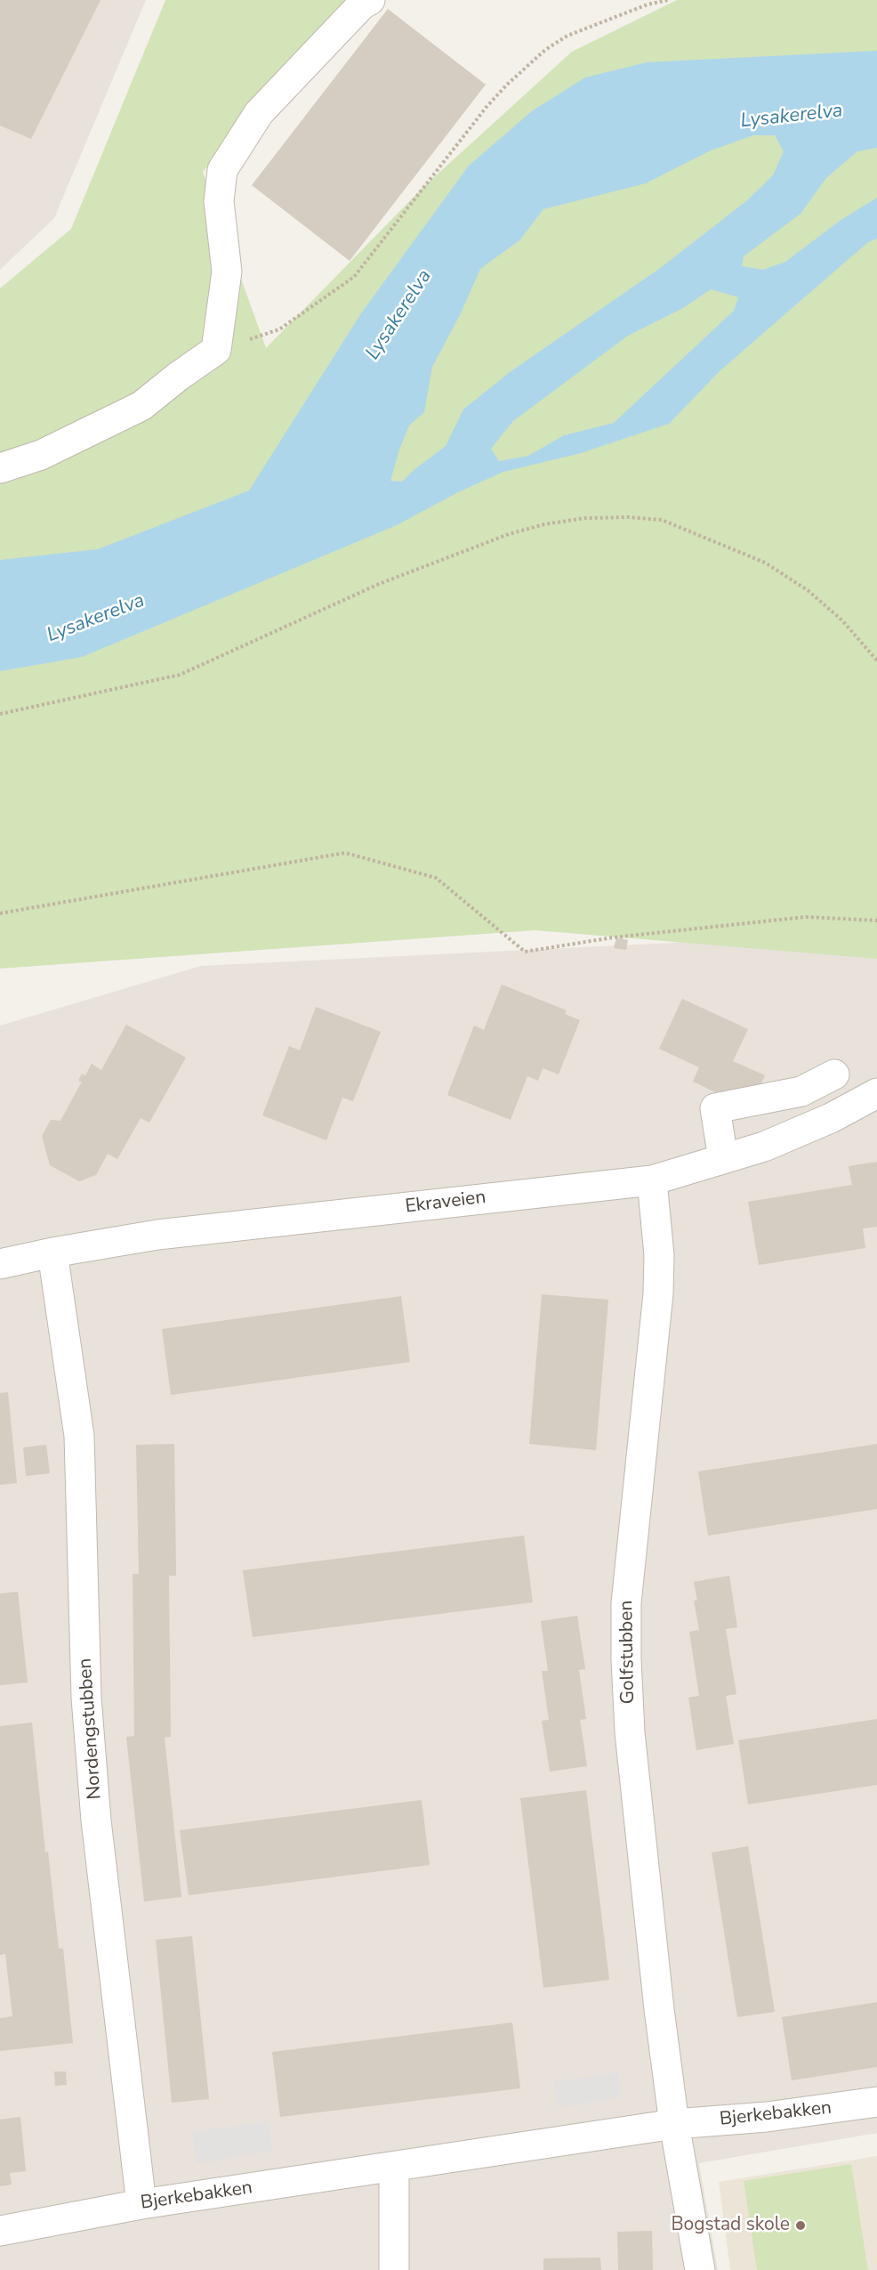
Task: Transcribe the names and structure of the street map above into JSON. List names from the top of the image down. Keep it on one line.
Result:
{"streets":{"street":["Ekraveien","Golfstubben","Nordengstubben","Bjerkebakken"]},"crossings":[["Ekraveien","Golfstubben"],["Ekraveien","Nordengstubben"],["Golfstubben","Bjerkebakken"],["Nordengstubben","Bjerkebakken"]],"water":["Lysakerelva"],"places":["Bogstad skole"]}
